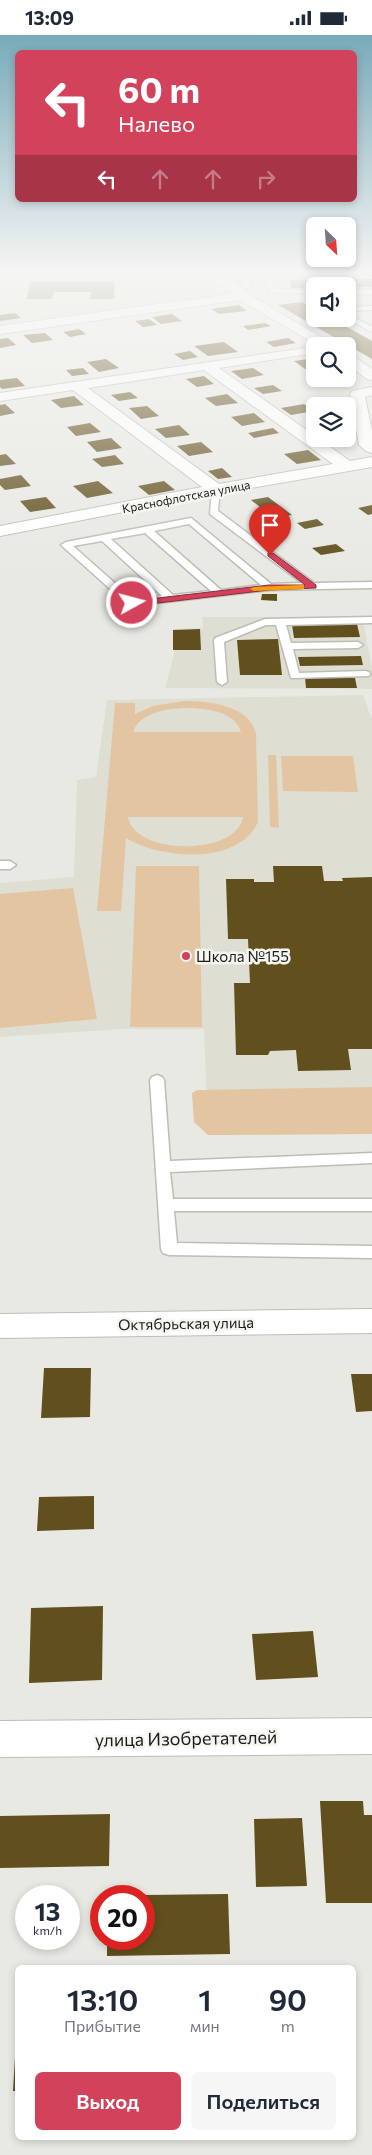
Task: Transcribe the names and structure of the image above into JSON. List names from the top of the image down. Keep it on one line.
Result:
{"streets":{"street":["Краснофлотская улица","Октябрьская улица","улица Изобретателей"]},"places":["Школа №155"],"north":"bottom right","page":{"status":"13:09","turn":["60 m","Налево"],"speed":"13 km/h","limit":"20","eta":["13:10","Прибытие","1","мин","90","m"],"buttons":["Выход","Поделиться"]}}
